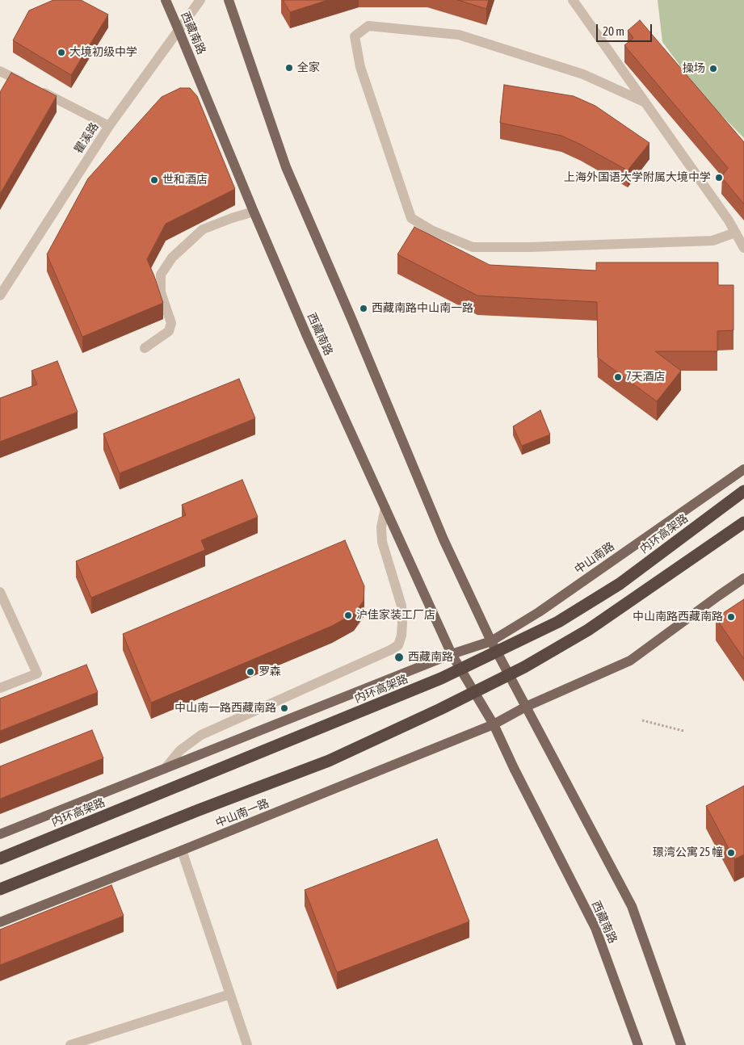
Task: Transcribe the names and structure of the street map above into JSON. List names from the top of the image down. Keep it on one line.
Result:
{"streets":{"highway":["内环高架路"],"main road":["西藏南路","中山南路","中山南一路"],"street":["瞿溪路"]},"crossings":[["西藏南路","瞿溪路"],["西藏南路","中山南路"],["西藏南路","中山南一路"]],"places":["大境初级中学","全家","操场","上海外国语大学附属大境中学","世和酒店","西藏南路中山南一路","7天酒店","沪佳家装工厂店","中山南路西藏南路","西藏南路","罗森","中山南一路西藏南路","璟湾公寓 25 幢"],"scale_bar":"20 m"}
